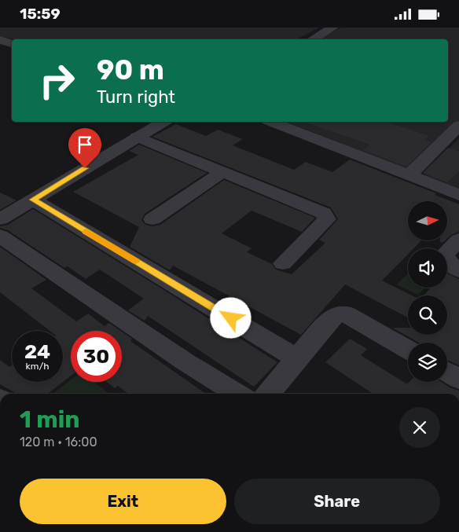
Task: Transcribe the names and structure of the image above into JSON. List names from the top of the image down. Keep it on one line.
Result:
{"north":"right","page":{"status":"15:59","turn":["90 m","Turn right"],"speed":"24 km/h","limit":"30","heading":["1 min","120 m · 16:00"],"buttons":["Exit","Share"]}}
